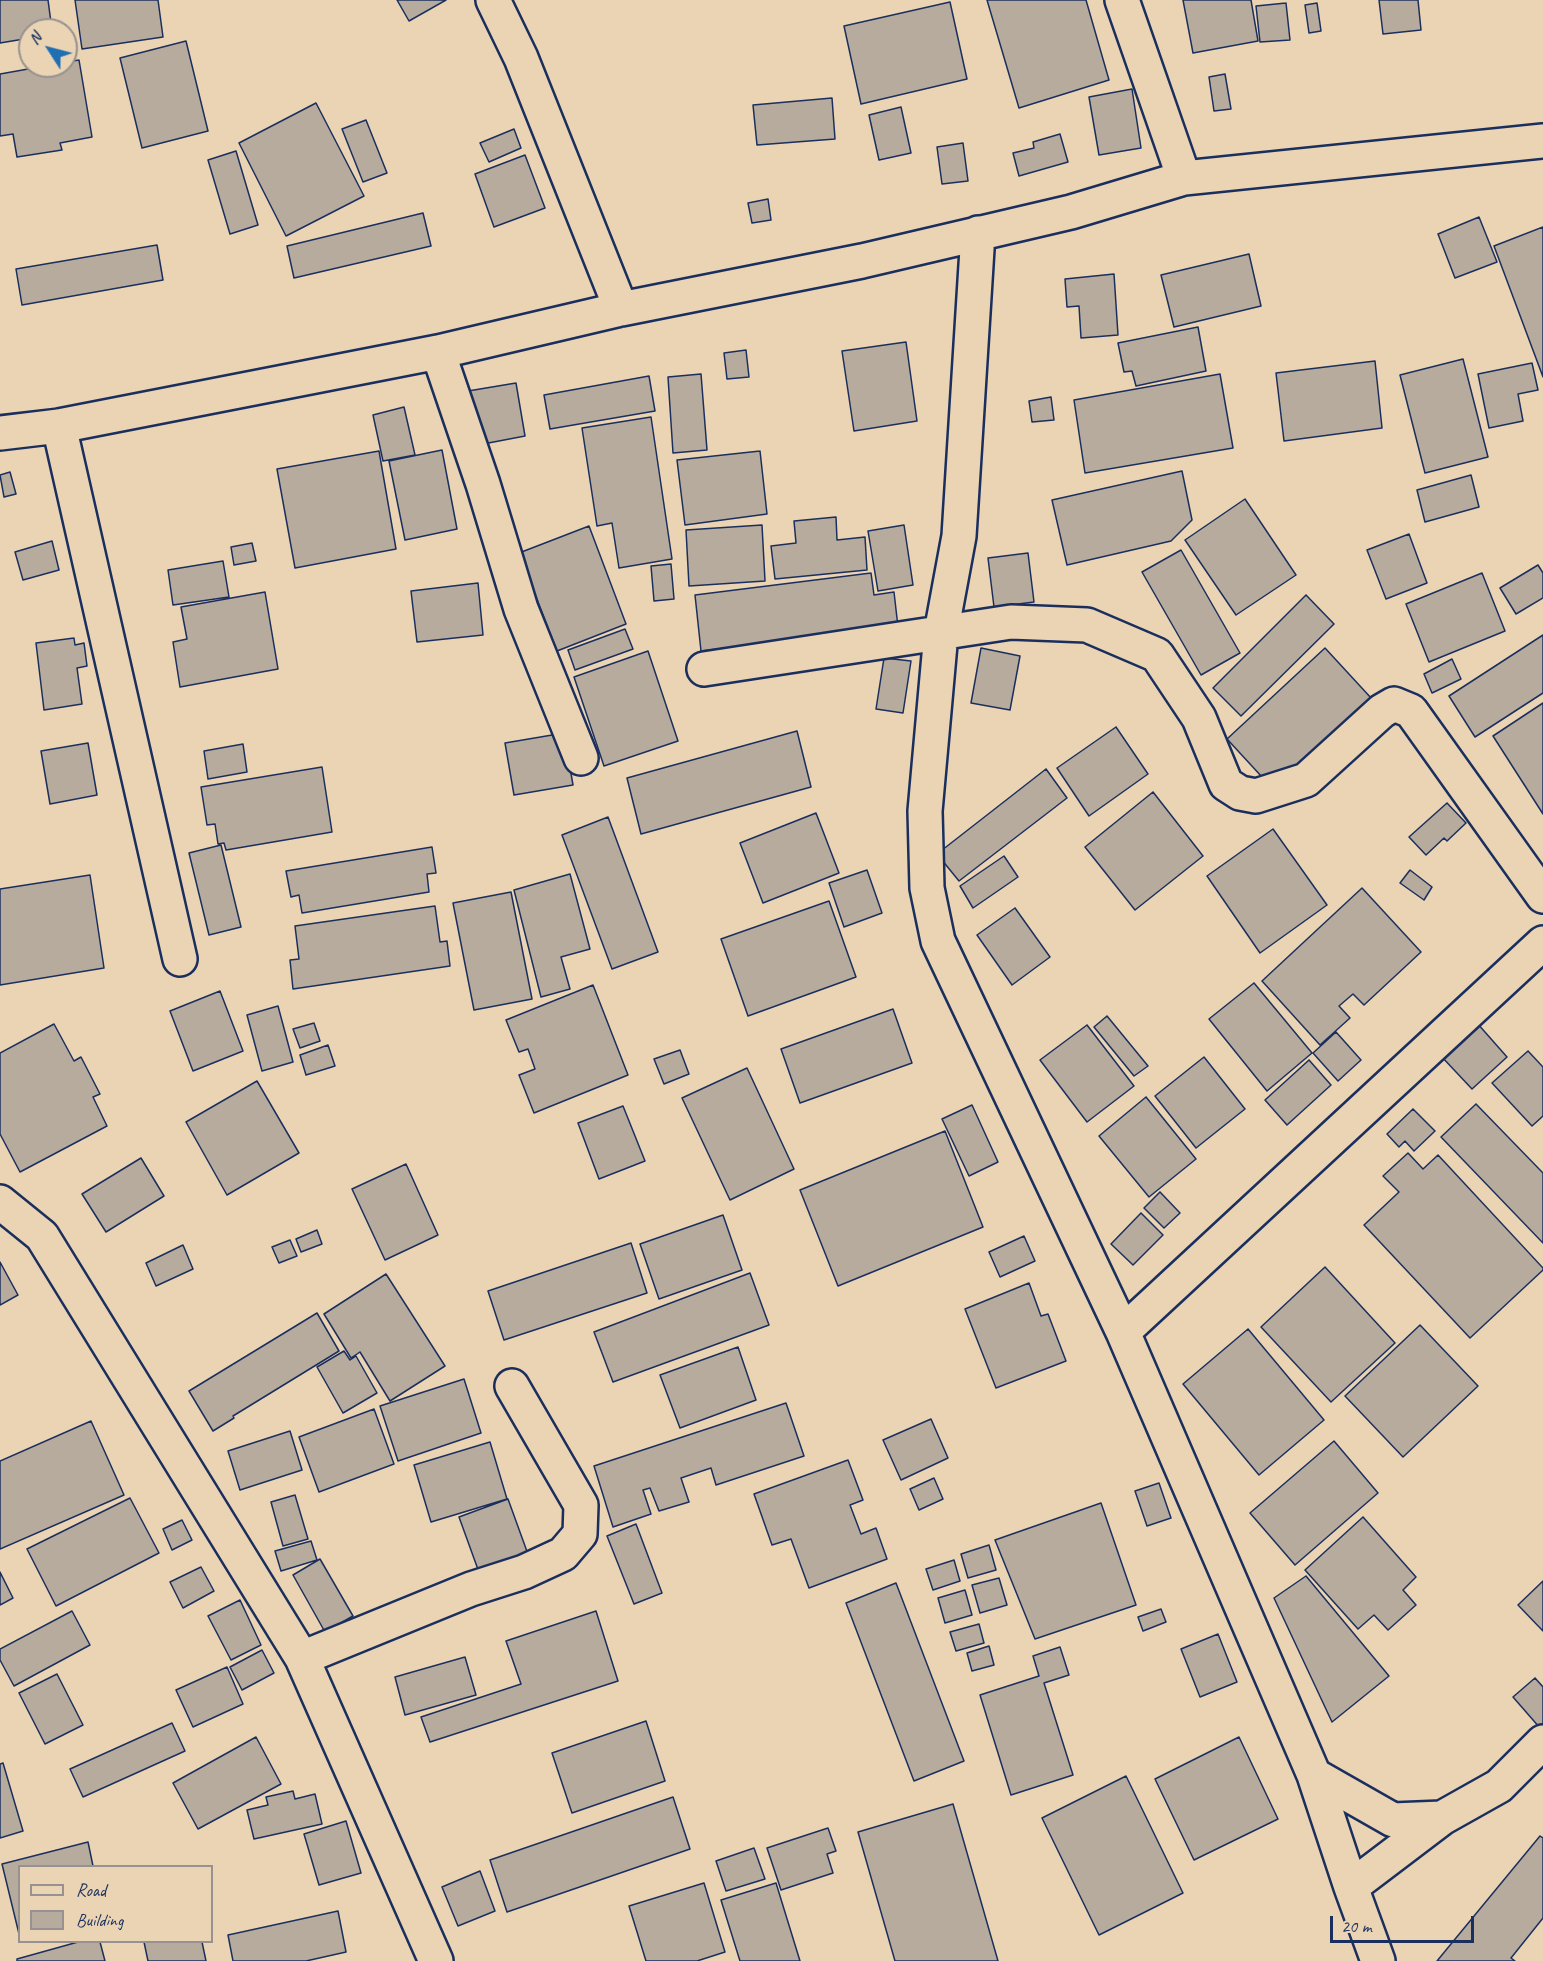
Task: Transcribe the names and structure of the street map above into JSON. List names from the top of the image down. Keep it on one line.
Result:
{"legend":["Road","Building"],"scale_bar":"20 m","north":"top left"}
